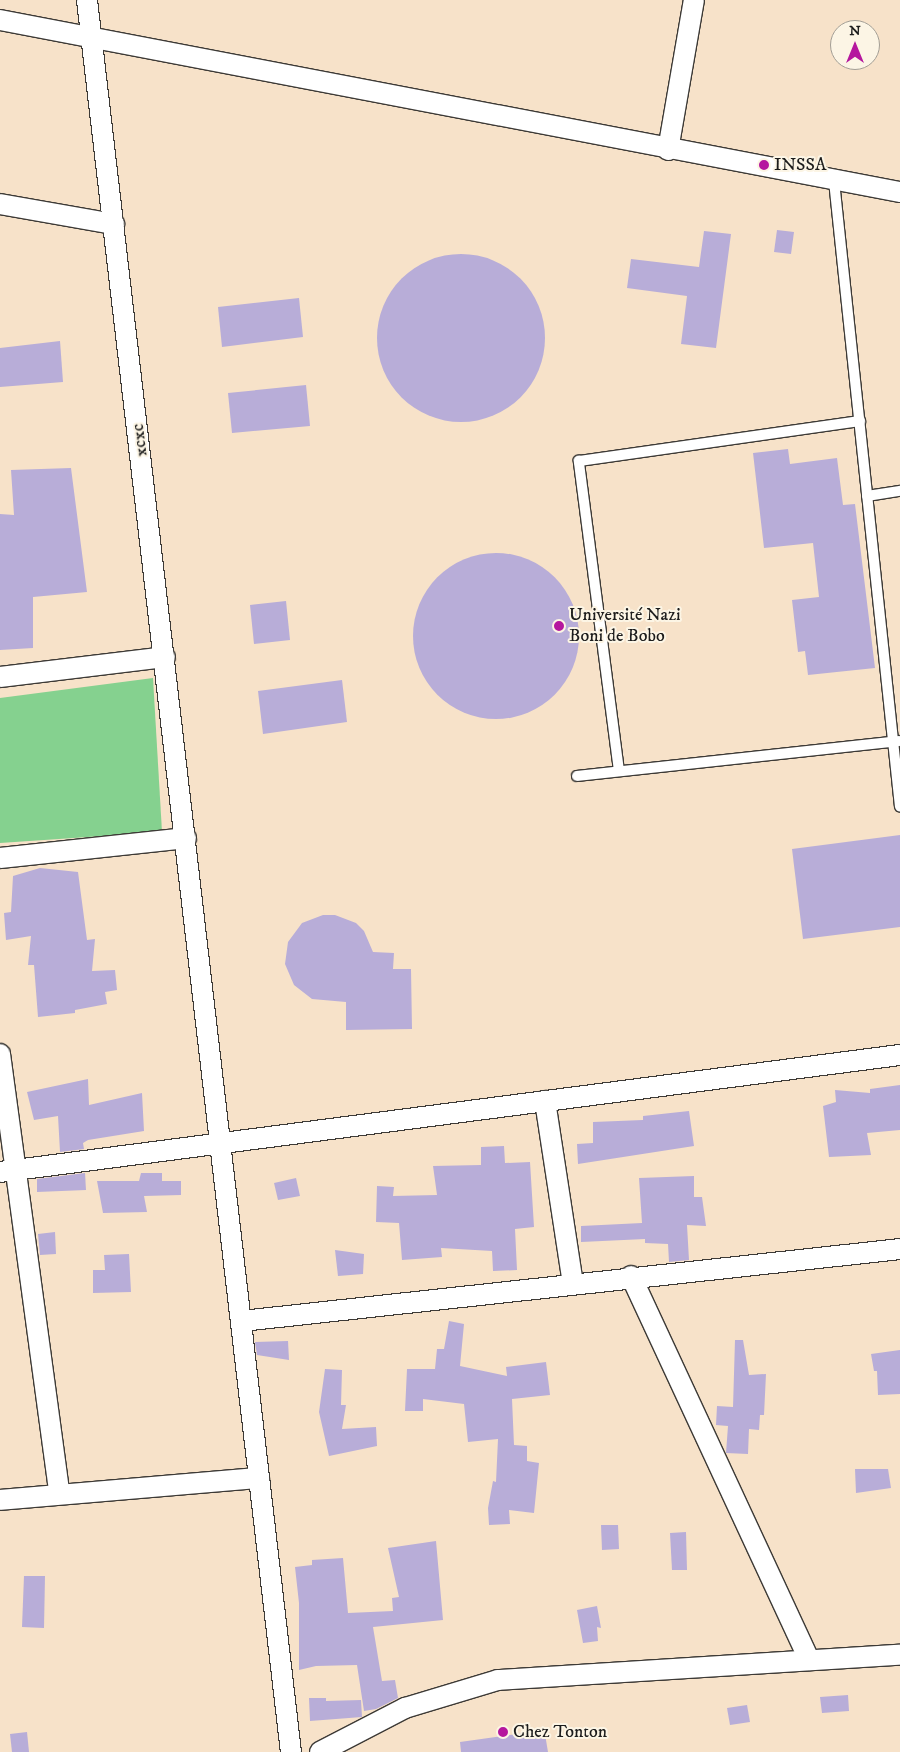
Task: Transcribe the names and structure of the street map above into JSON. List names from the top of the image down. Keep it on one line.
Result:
{"streets":{"street":["xcxc"]},"places":["INSSA","Université Nazi Boni de Bobo","Chez Tonton"],"north":"top"}
